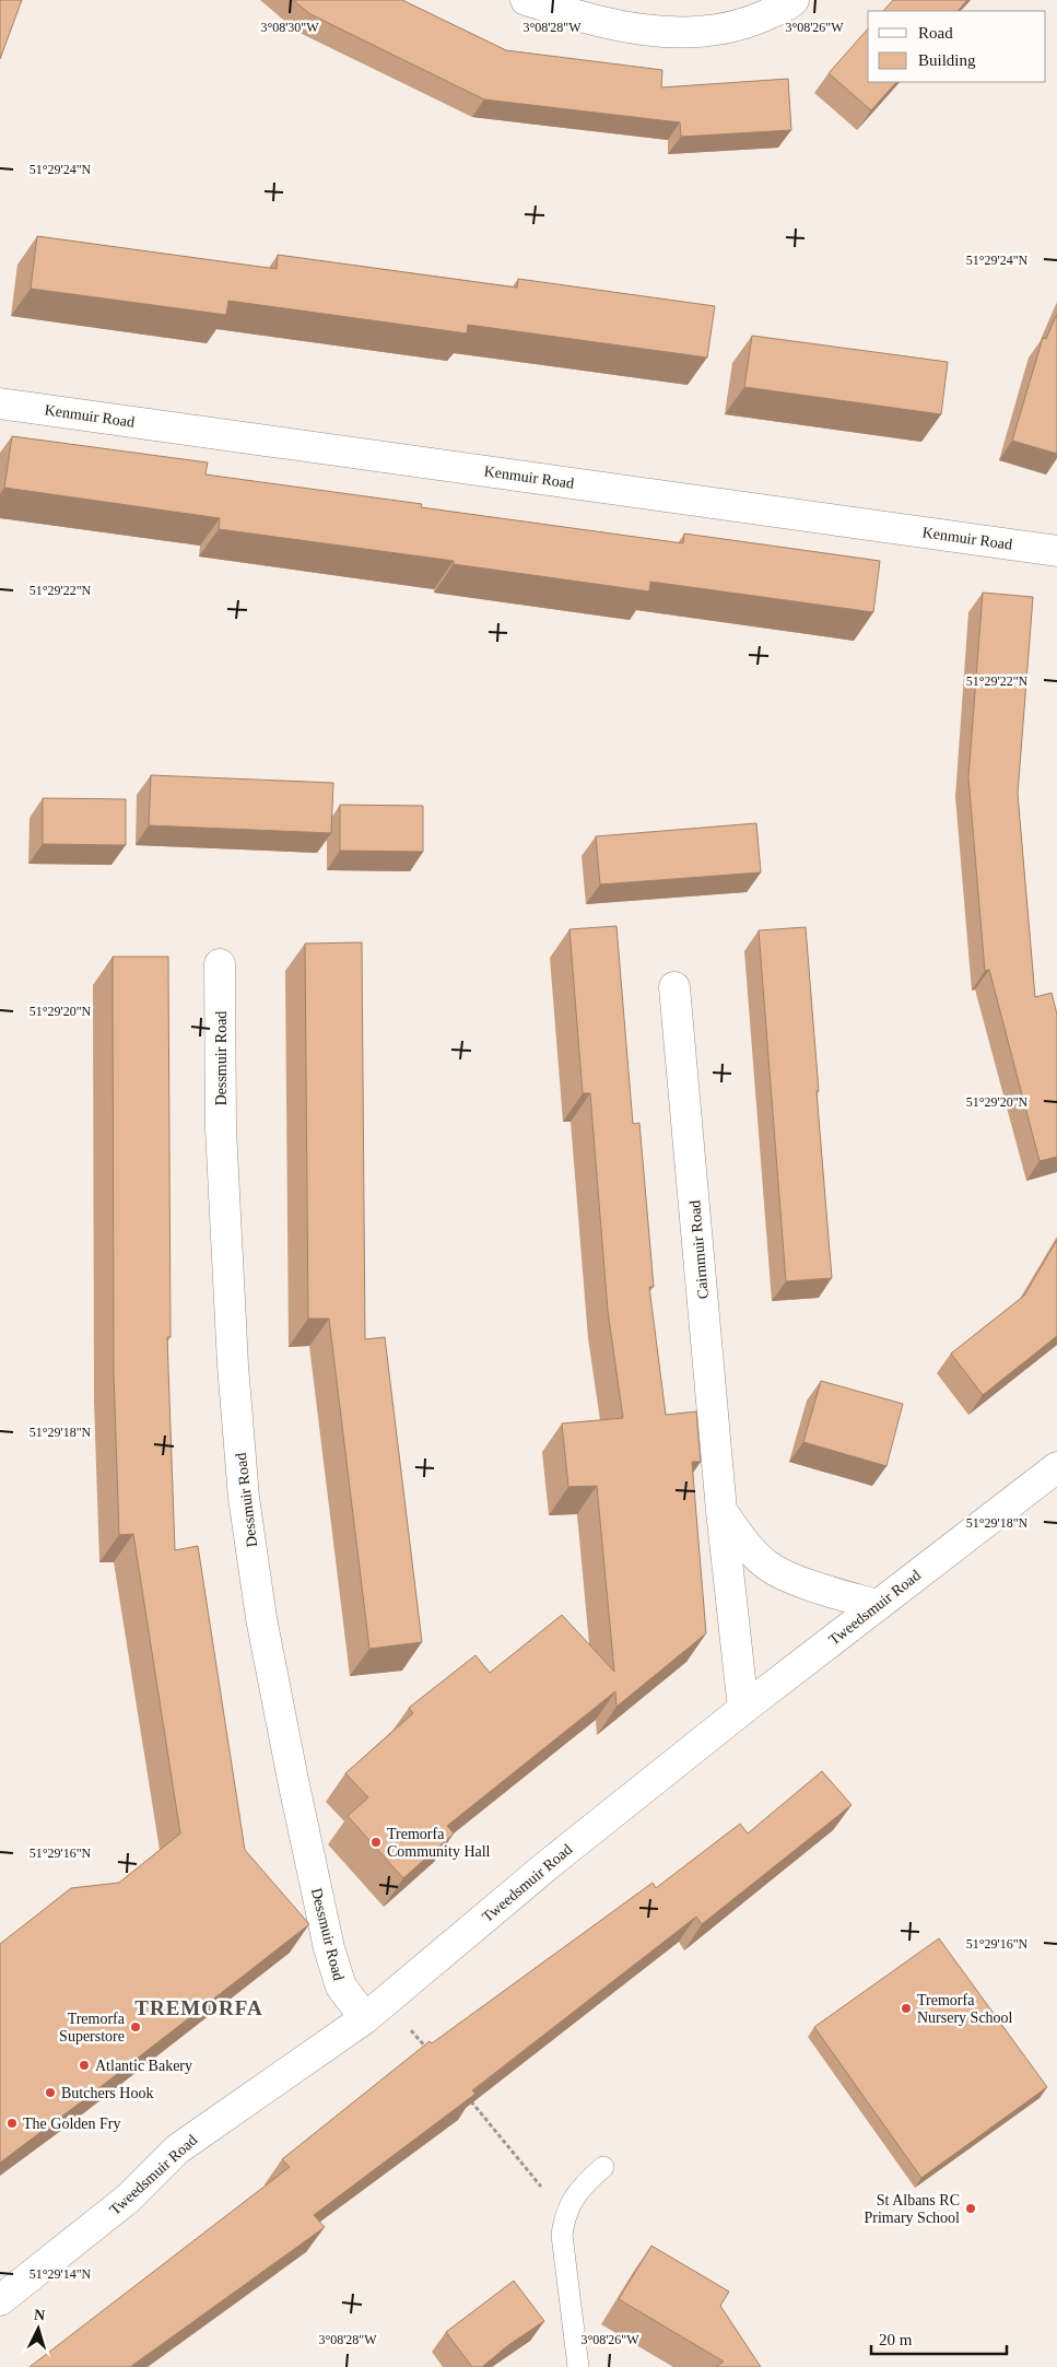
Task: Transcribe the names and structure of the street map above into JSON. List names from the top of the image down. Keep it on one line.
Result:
{"streets":{"street":["Kenmuir Road","Dessmuir Road","Cairnmuir Road","Tweedsmuir Road"]},"crossings":[["Dessmuir Road","Tweedsmuir Road"],["Cairnmuir Road","Tweedsmuir Road"]],"districts":["TREMORFA"],"places":["Tremorfa Community Hall","Tremorfa Nursery School","Tremorfa Superstore","Atlantic Bakery","Butchers Hook","The Golden Fry","St Albans RC Primary School"],"legend":["Road","Building"],"scale_bar":"20 m","north":"top","coordinates":["3°08'30\"W","3°08'28\"W","3°08'26\"W","51°29'24\"N","51°29'22\"N","51°29'20\"N","51°29'18\"N","51°29'16\"N","51°29'14\"N"]}
